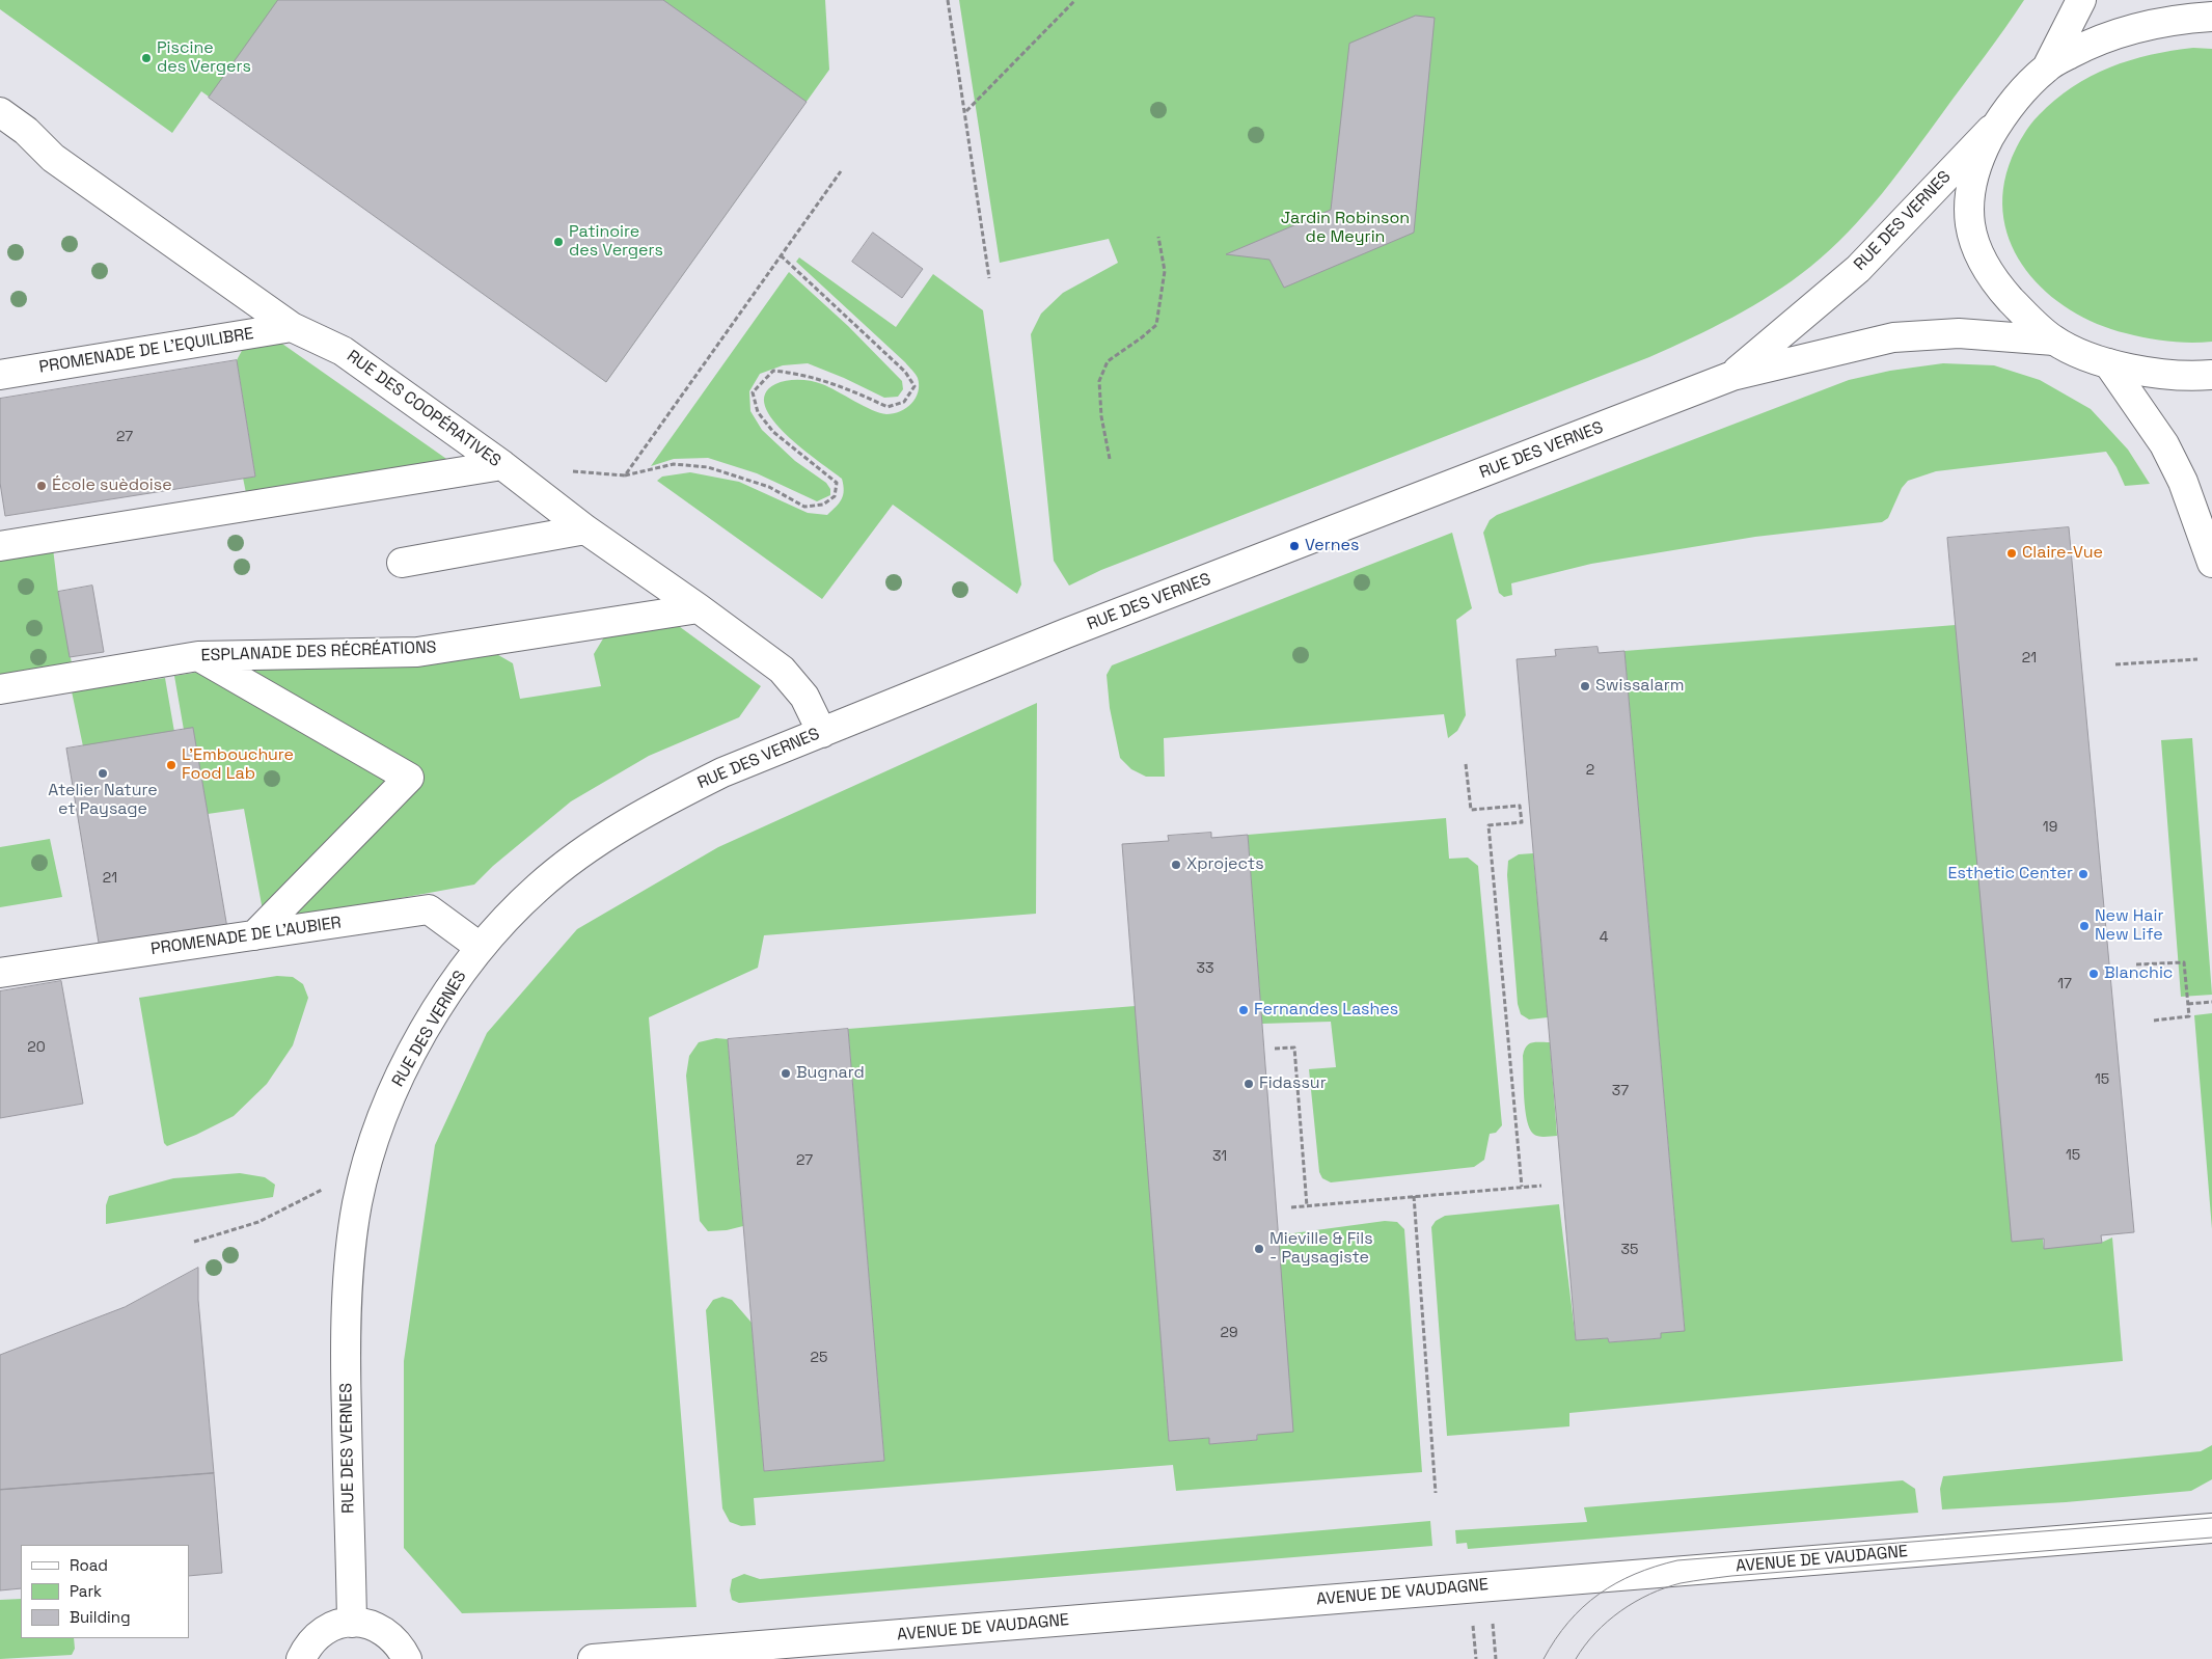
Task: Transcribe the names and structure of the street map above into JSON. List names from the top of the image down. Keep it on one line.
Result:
{"streets":{"street":["RUE DES VERNES","PROMENADE DE L'EQUILIBRE","RUE DES COOPÉRATIVES","ESPLANADE DES RÉCRÉATIONS","PROMENADE DE L'AUBIER","AVENUE DE VAUDAGNE"]},"crossings":[["RUE DES VERNES","RUE DES COOPÉRATIVES"],["RUE DES VERNES","PROMENADE DE L'AUBIER"],["PROMENADE DE L'EQUILIBRE","RUE DES COOPÉRATIVES"],["RUE DES COOPÉRATIVES","ESPLANADE DES RÉCRÉATIONS"]],"parks":["Jardin Robinson de Meyrin"],"places":["Piscine des Vergers","Patinoire des Vergers","École suèdoise","Vernes","Claire-Vue","Swissalarm","L'Embouchure Food Lab","Atelier Nature et Paysage","Xprojects","Esthetic Center","New Hair New Life","Blanchic","Fernandes Lashes","Bugnard","Fidassur","Mieville & Fils - Paysagiste"],"house_numbers":["27","21","2","19","21","4","33","17","20","15","37","15","31","27","35","29","25"],"legend":["Road","Park","Building"]}
